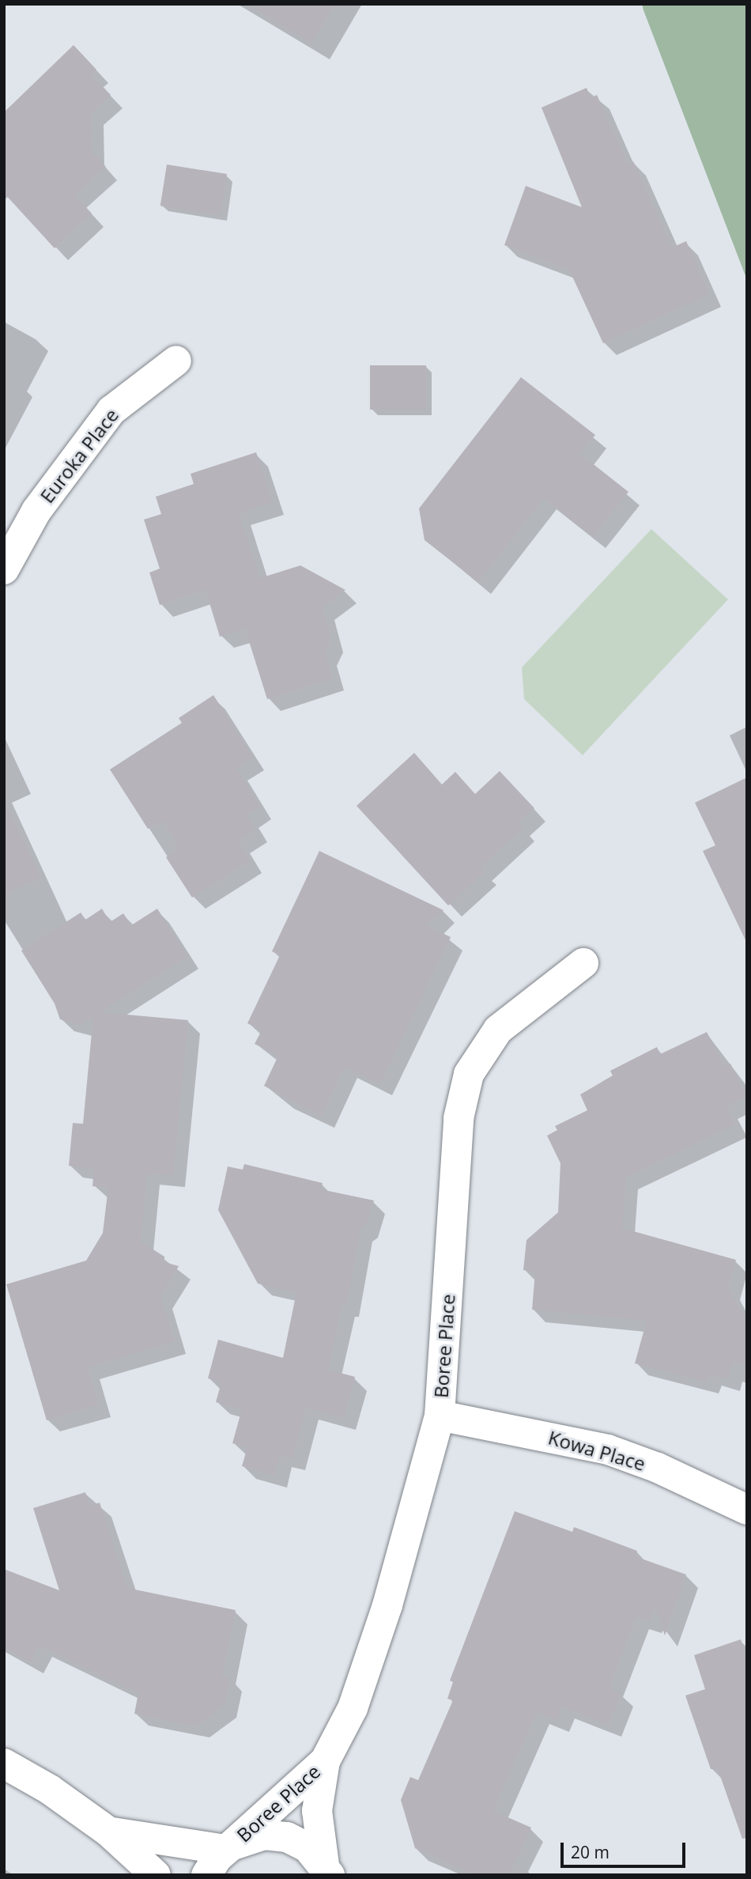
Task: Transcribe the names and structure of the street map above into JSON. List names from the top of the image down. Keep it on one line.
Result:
{"streets":{"street":["Euroka Place","Boree Place","Kowa Place"]},"crossings":[["Boree Place","Kowa Place"]],"scale_bar":"20 m"}
